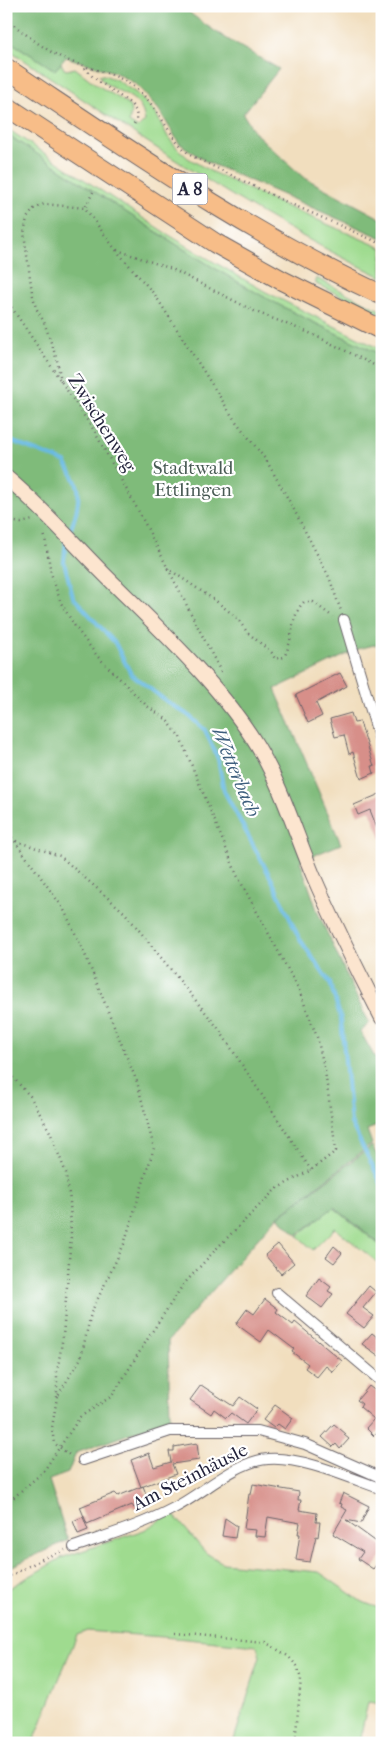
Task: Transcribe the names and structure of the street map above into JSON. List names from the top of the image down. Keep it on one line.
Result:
{"streets":{"highway":["A 8"],"street":["Am Steinhäusle"],"path":["Zwischenweg"]},"water":["Wetterbach"],"parks":["Stadtwald Ettlingen"]}
